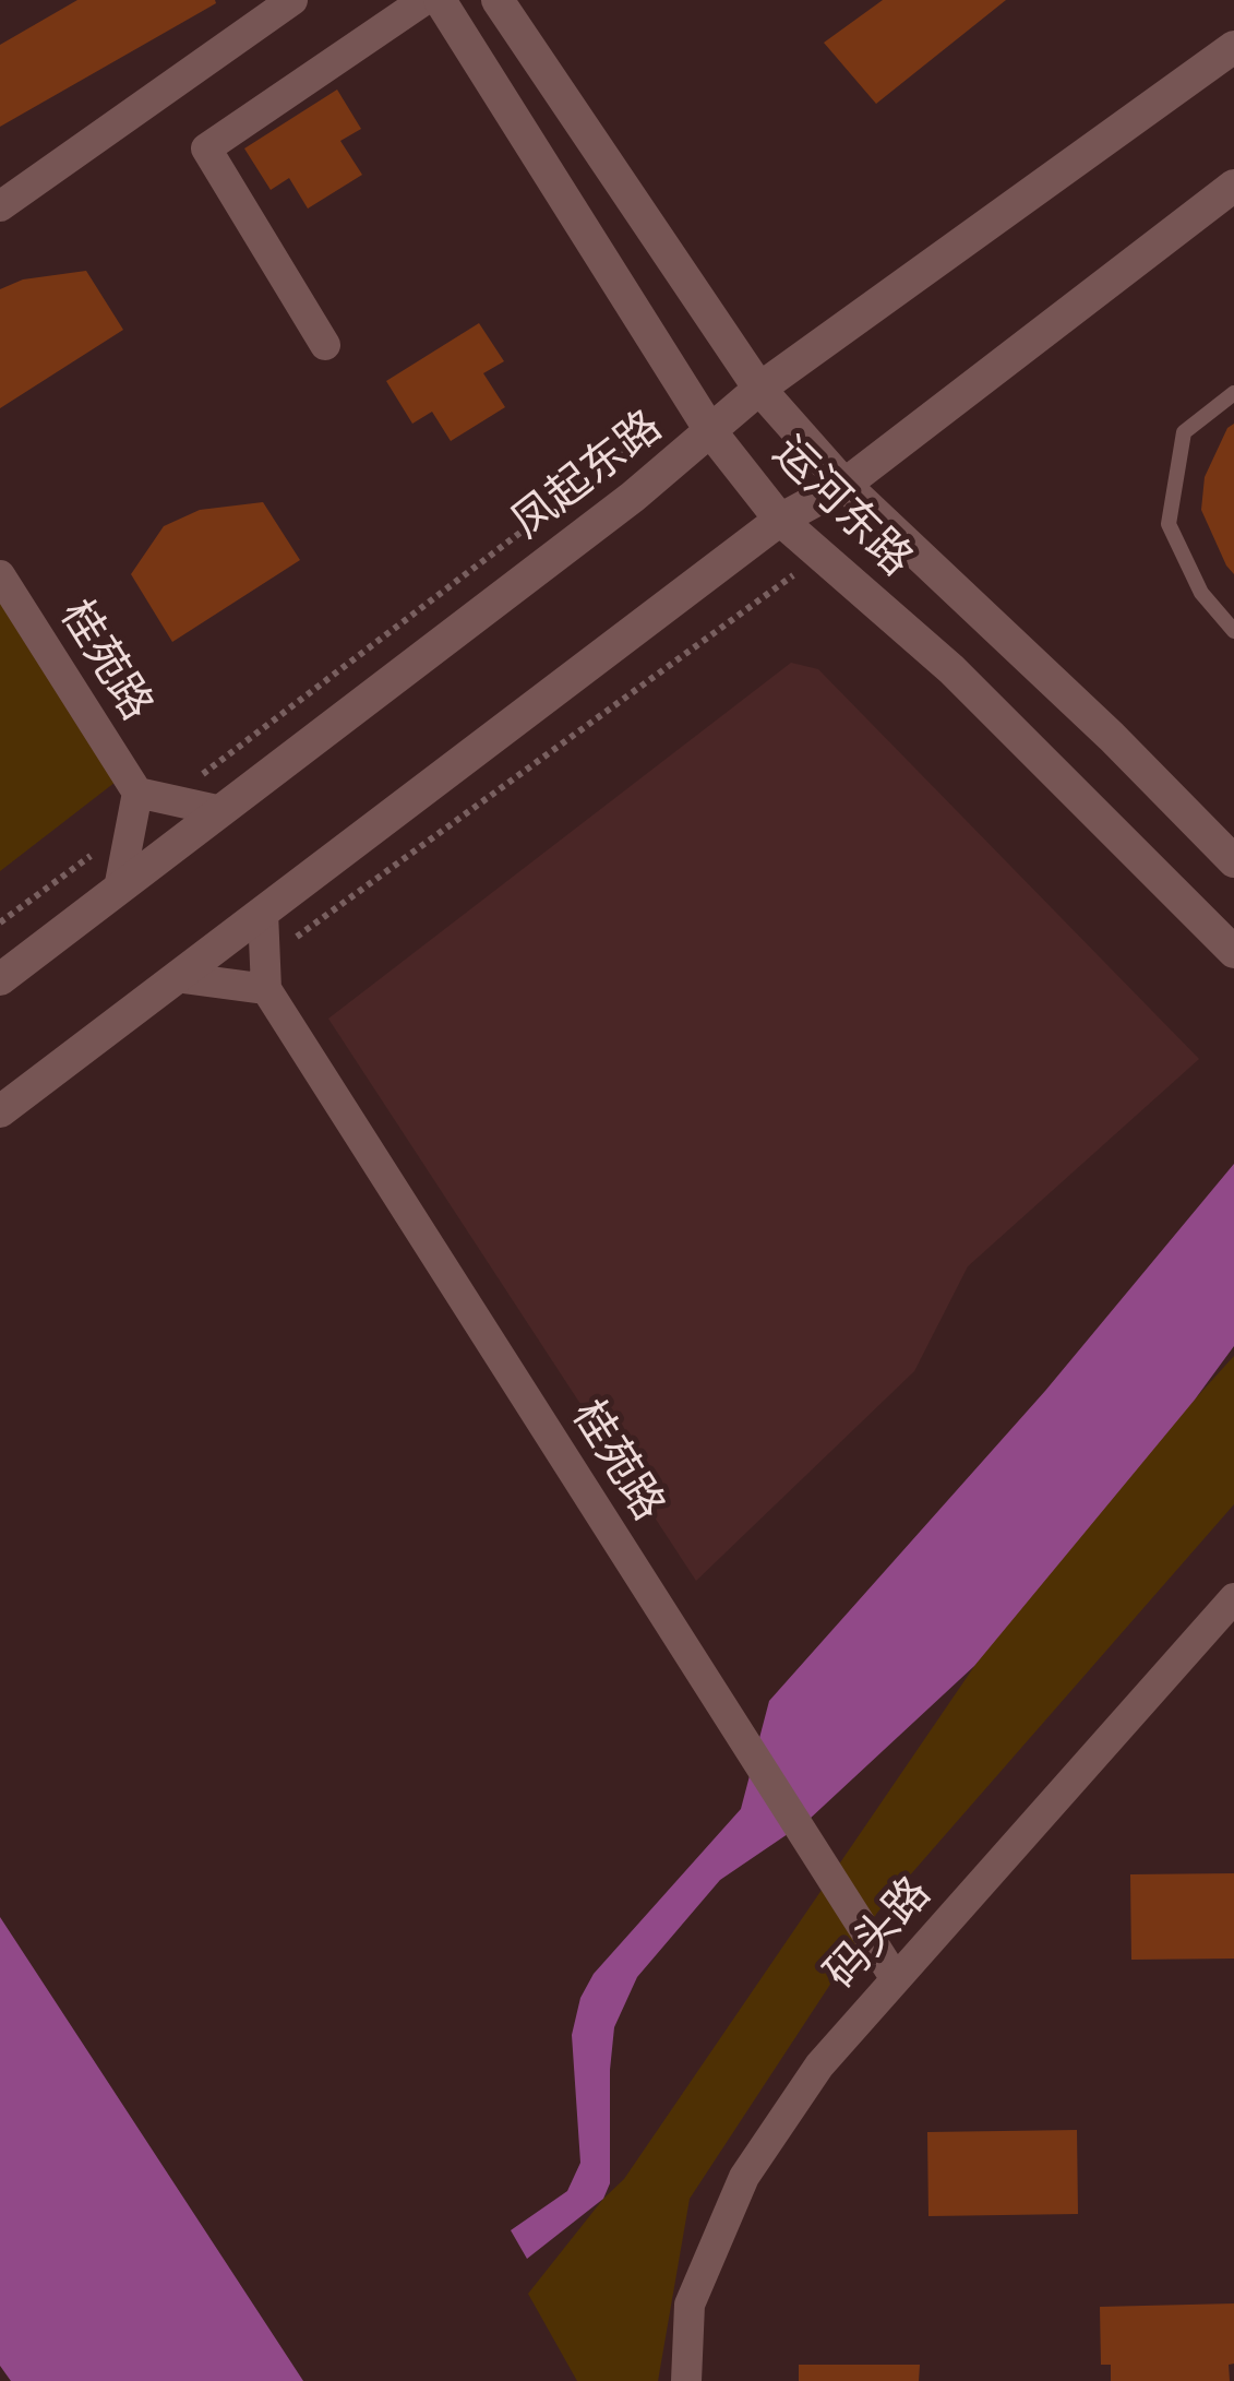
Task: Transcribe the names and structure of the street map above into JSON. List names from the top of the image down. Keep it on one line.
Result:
{"streets":{"main road":["凤起东路","运河东路"],"street":["桂苑路","码头路"]},"crossings":[["凤起东路","运河东路"],["桂苑路","码头路"]]}
